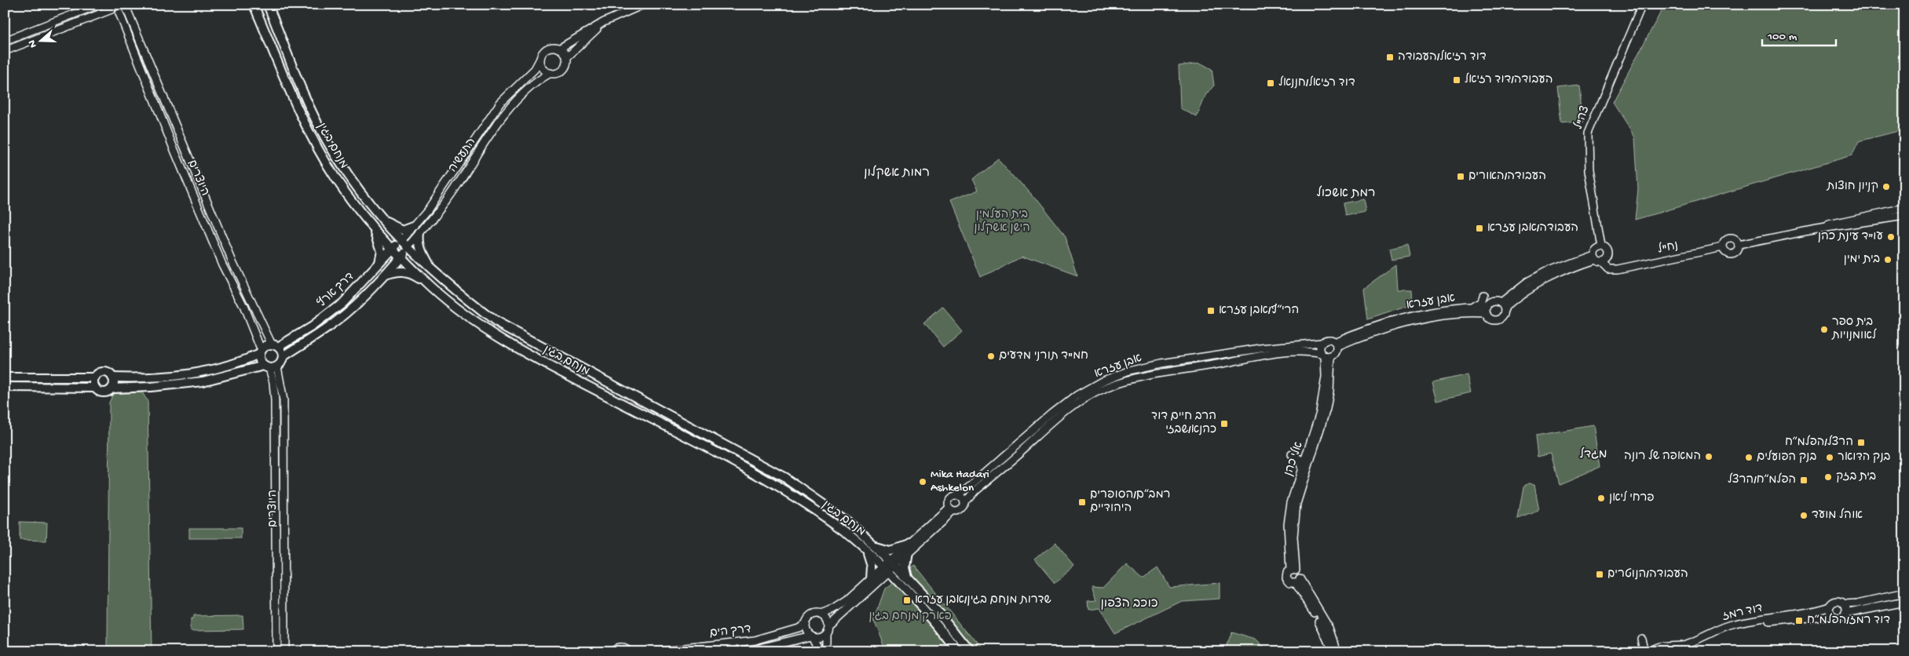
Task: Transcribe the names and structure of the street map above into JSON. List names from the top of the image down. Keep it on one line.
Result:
{"streets":{"main road":["מנחם בגין","התעשיה","דרך ארץ"],"street":["צה\"ל","היוצרים","נח\"ל","אבן עזרא","אלי כהן","דוד רמז","דרך הים"]},"crossings":[["צה\"ל","נח\"ל"],["מנחם בגין","התעשיה"],["מנחם בגין","דרך ארץ"],["התעשיה","דרך ארץ"],["היוצרים","דרך ארץ"],["אבן עזרא","אלי כהן"]],"districts":["רמות אשקלון","רמת אשכול","מגדל","כוכב הצפון"],"parks":["בית העלמין הישן אשקלון","פארק מנחם בגין"],"places":{"transit":["דוד רזיאל/העבודה","העבודה/דוד רזיאל","דוד רזיאל/חננאל","העבודה/האורים","העבודה/אבן עזרא","הרי״ף/אבן עזרא","הרב חיים דוד כהנא/שבזי","הרצל/הפלמ״ח","הפלמ״ח/הרצל","רמב״ם/הסופרים היהודיים","העבודה/הנוטרים","שדרות מנחם בגין/אבן עזרא","דוד רמז/הפלמ״ח"],"other":["קניון חוצות","עו\"ד עינת כהן","בית ימין","בית ספר לאומנויות","חמ\"ד תורני מדעים","המאפה של רונה","בנק הפועלים","בנק הדואר","בית בזק","Mika Hadari Ashkelon","פרחי ליאן","אוהל מועד"]},"scale_bar":"100 m","north":"left"}
